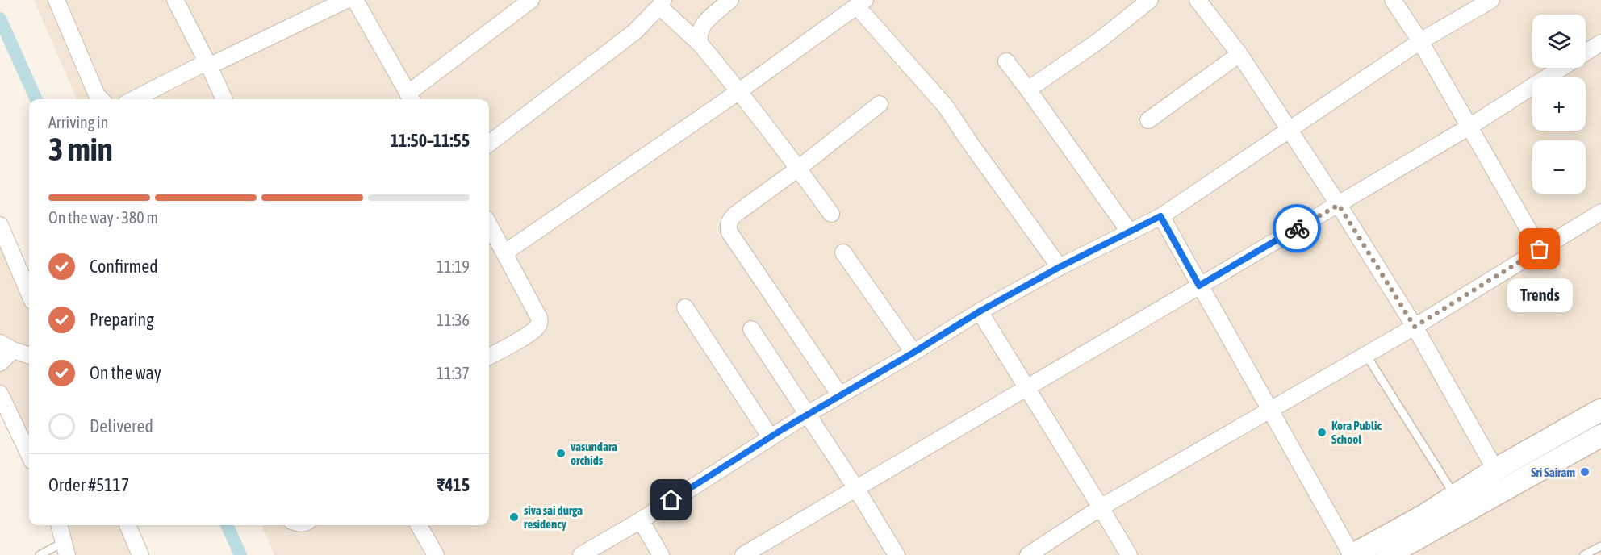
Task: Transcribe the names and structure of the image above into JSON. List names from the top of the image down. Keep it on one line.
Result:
{"places":["Trends","Kora Public School","vasundara orchids","Sri Sairam","siva sai durga residency"],"page":{"map_buttons":["+","−"],"heading":["3 min","Arriving in","11:50–11:55"],"panel":["Order #5117","₹415"],"bar":"On the way · 380 m","list":[["Confirmed","11:19"],["Preparing","11:36"],["On the way","11:37"],"Delivered"],"bubble":"Trends"}}
